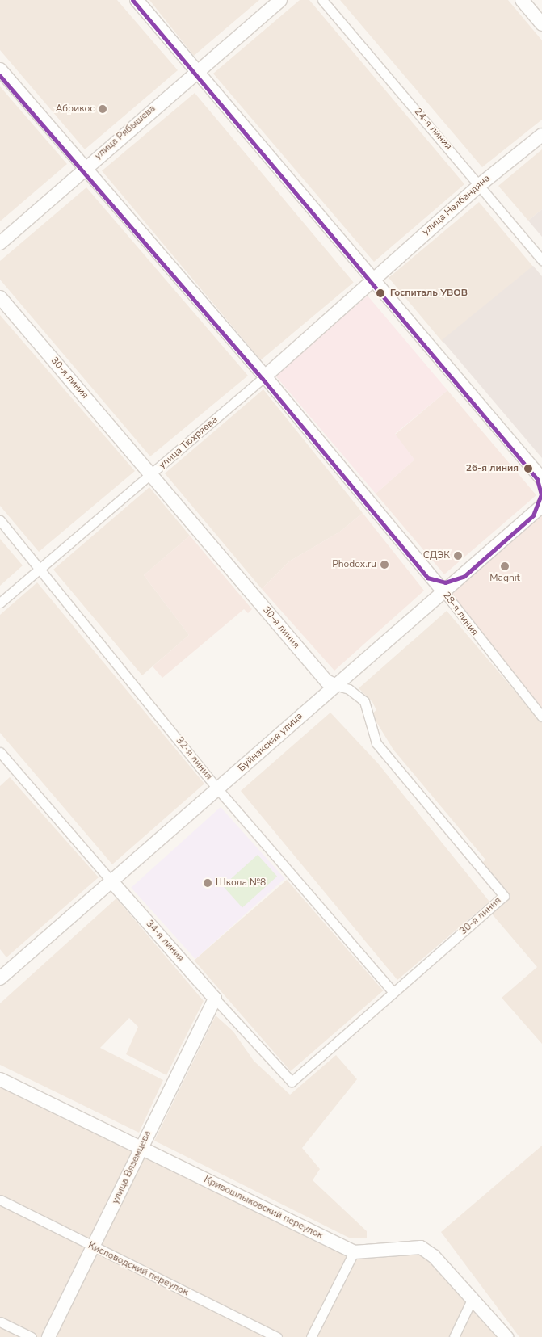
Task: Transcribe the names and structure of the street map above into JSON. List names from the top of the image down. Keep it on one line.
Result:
{"streets":{"street":["24-я линия","улица Рябышева","улица Налбандяна","30-я линия","улица Тюхряева","28-я линия","Буйнакская улица","32-я линия","34-я линия","улица Вяземцева","Кривошлыковский переулок","Кисловодский переулок"]},"crossings":[["24-я линия","улица Налбандяна"],["улица Рябышева","28-я линия"],["улица Налбандяна","улица Тюхряева"],["30-я линия","улица Тюхряева"],["30-я линия","Буйнакская улица"],["30-я линия","32-я линия"],["30-я линия","34-я линия"],["улица Тюхряева","28-я линия"],["улица Тюхряева","32-я линия"],["28-я линия","Буйнакская улица"],["Буйнакская улица","32-я линия"],["Буйнакская улица","34-я линия"],["32-я линия","34-я линия"],["34-я линия","улица Вяземцева"],["улица Вяземцева","Кривошлыковский переулок"],["улица Вяземцева","Кисловодский переулок"]],"places":["Абрикос","Госпиталь УВОВ","26-я линия","СДЭК","Phodox.ru","Magnit","Школа №8"]}
